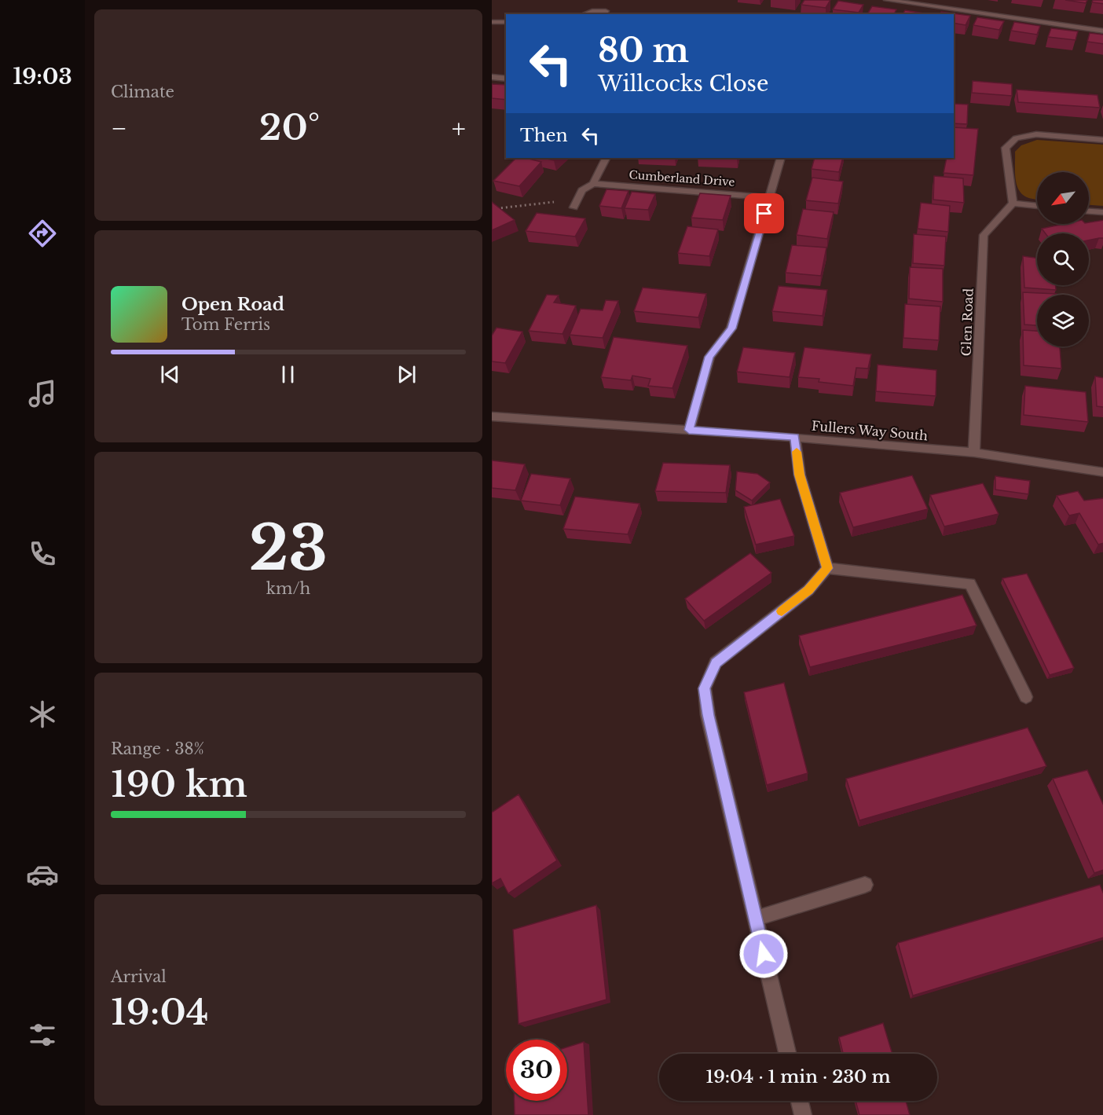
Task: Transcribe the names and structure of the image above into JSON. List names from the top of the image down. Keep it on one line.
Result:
{"streets":{"street":["Cumberland Drive","Glen Road","Fullers Way South"]},"crossings":[["Glen Road","Fullers Way South"]],"north":"bottom left","page":{"tabs":"19:03","tile":["Climate",["23","km/h"],["Range · 38%","190 km"],["Arrival","19:04"]],"turn":["80 m","Willcocks Close"],"heat":["−","20°","+"],"then":"Then","song":["Open Road","Tom Ferris"],"limit":"30","trip":"19:04 · 1 min · 230 m"}}
